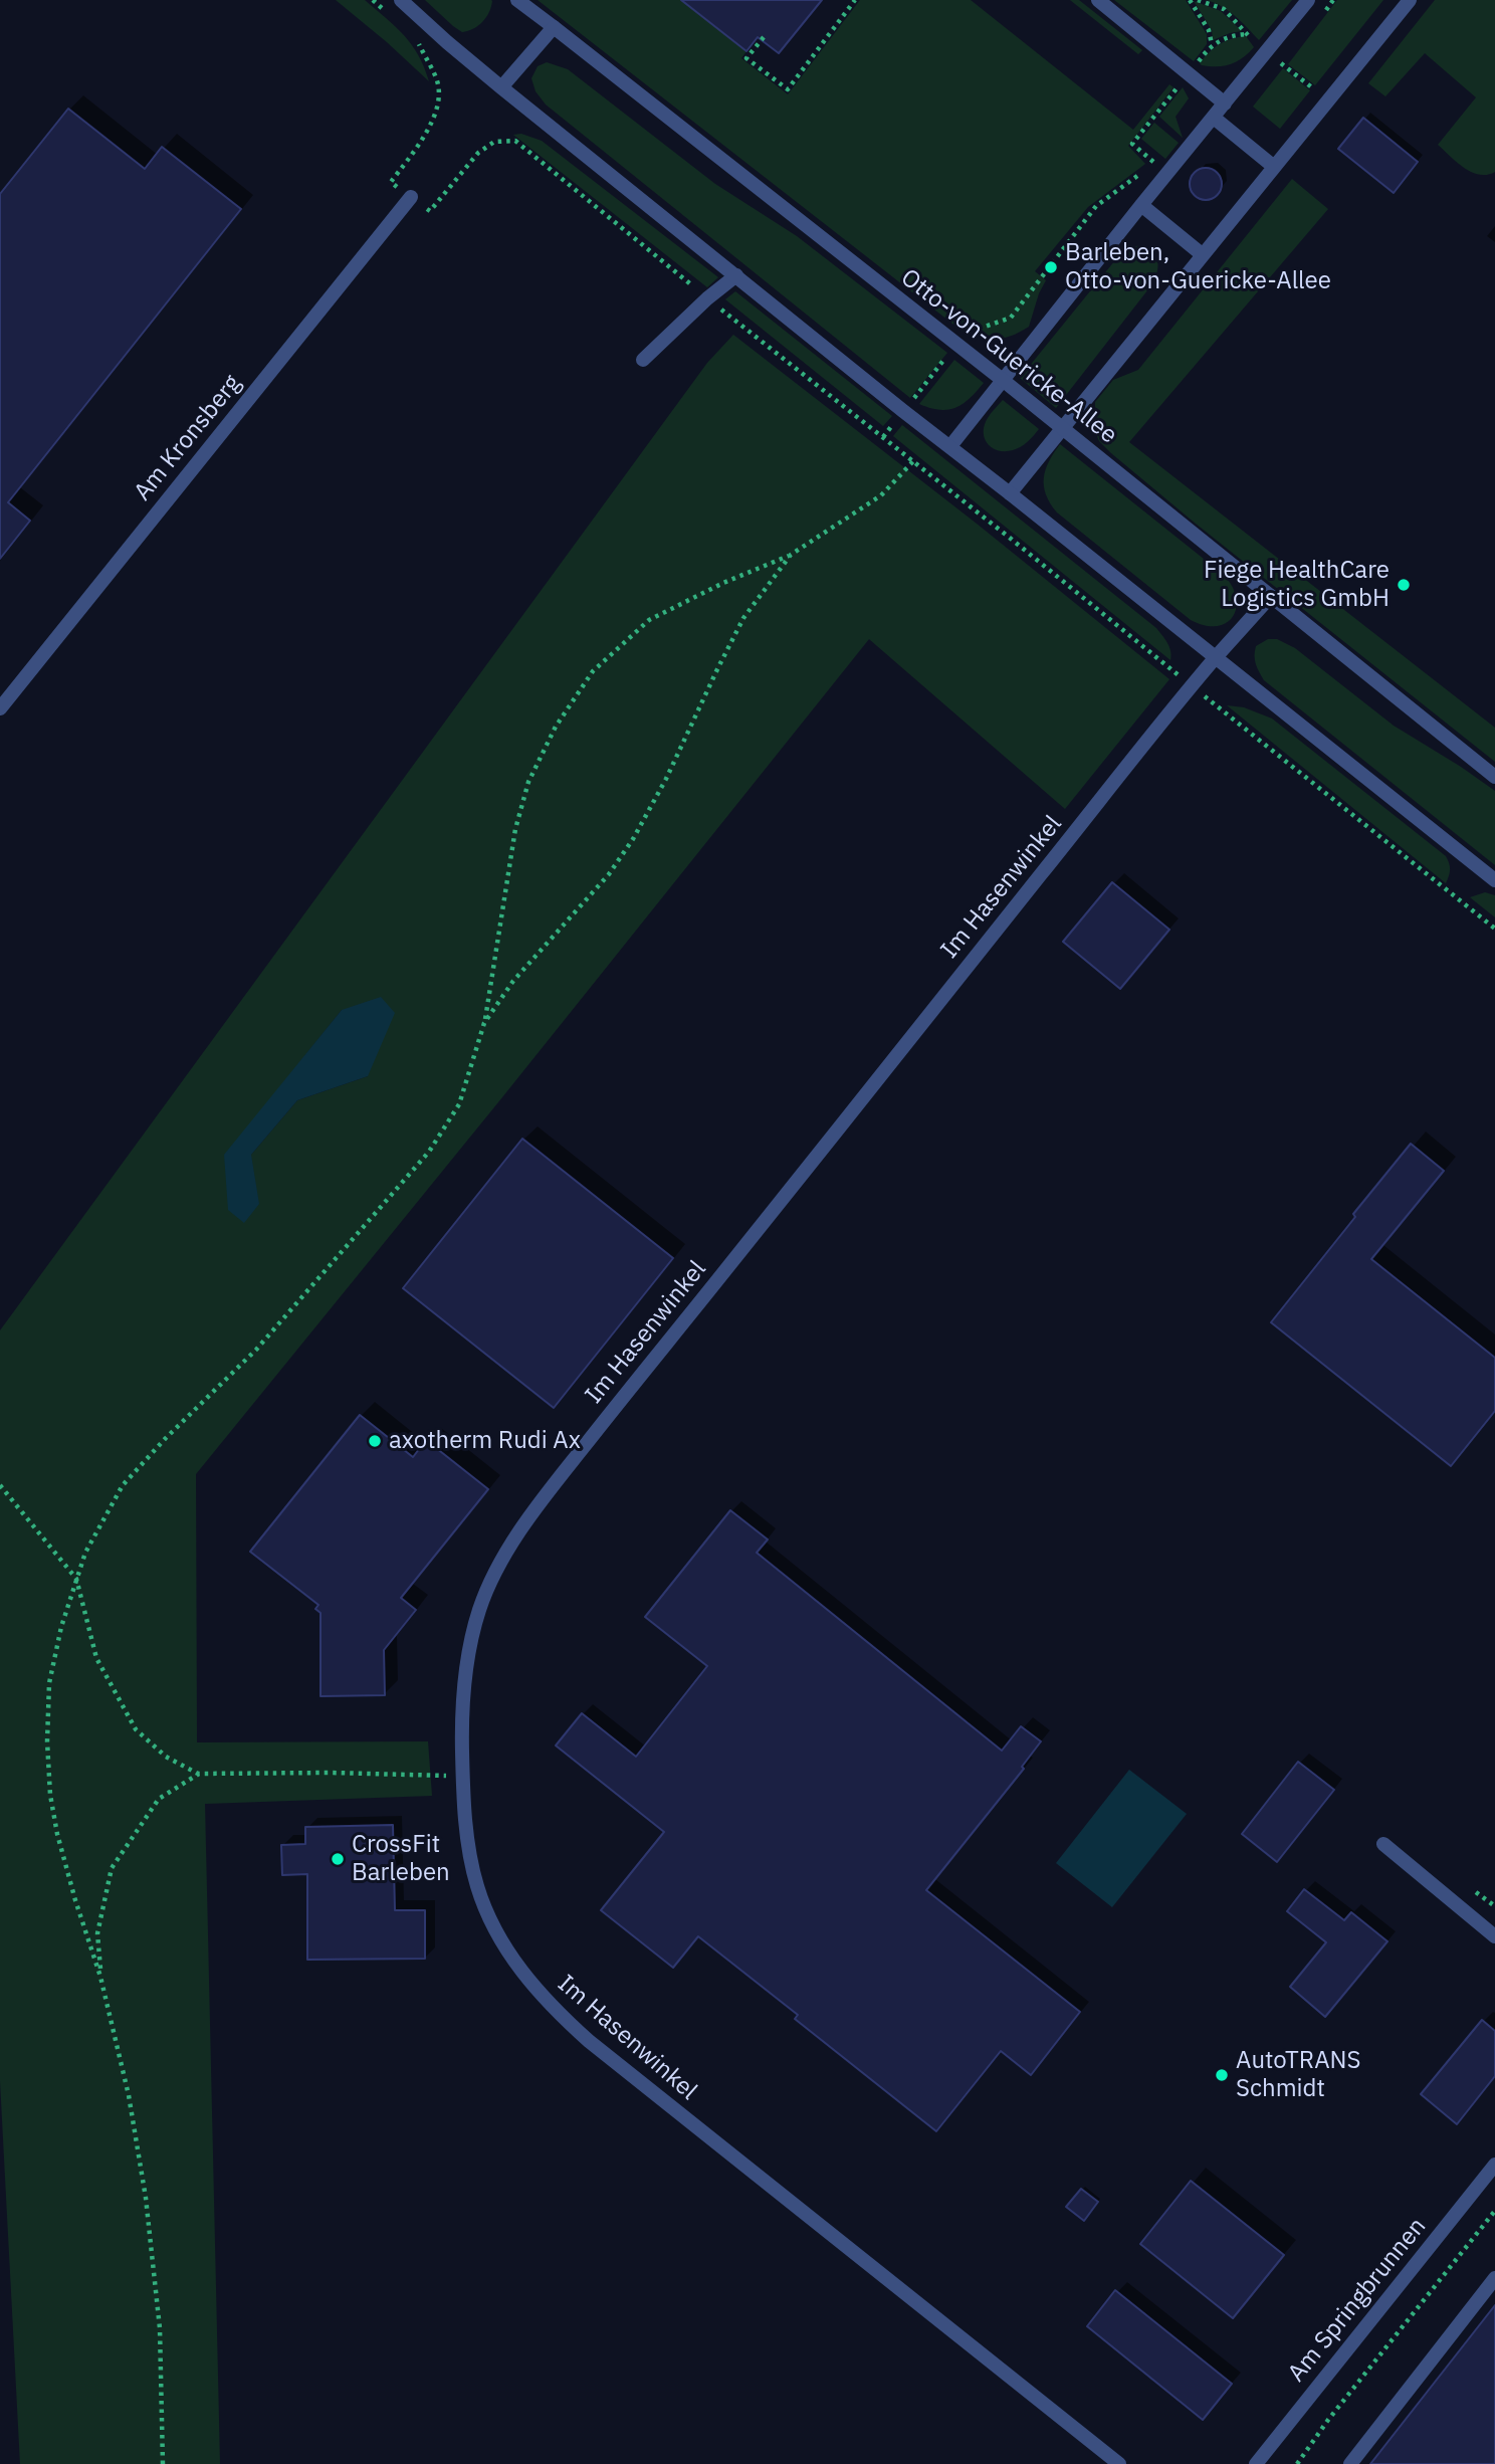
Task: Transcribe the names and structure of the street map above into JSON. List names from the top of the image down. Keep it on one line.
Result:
{"streets":{"street":["Otto-von-Guericke-Allee","Am Kronsberg","Im Hasenwinkel","Am Springbrunnen"]},"crossings":[["Otto-von-Guericke-Allee","Im Hasenwinkel"]],"places":["Barleben, Otto-von-Guericke-Allee","Fiege HealthCare Logistics GmbH","axotherm Rudi Ax","CrossFit Barleben","AutoTRANS Schmidt"]}
